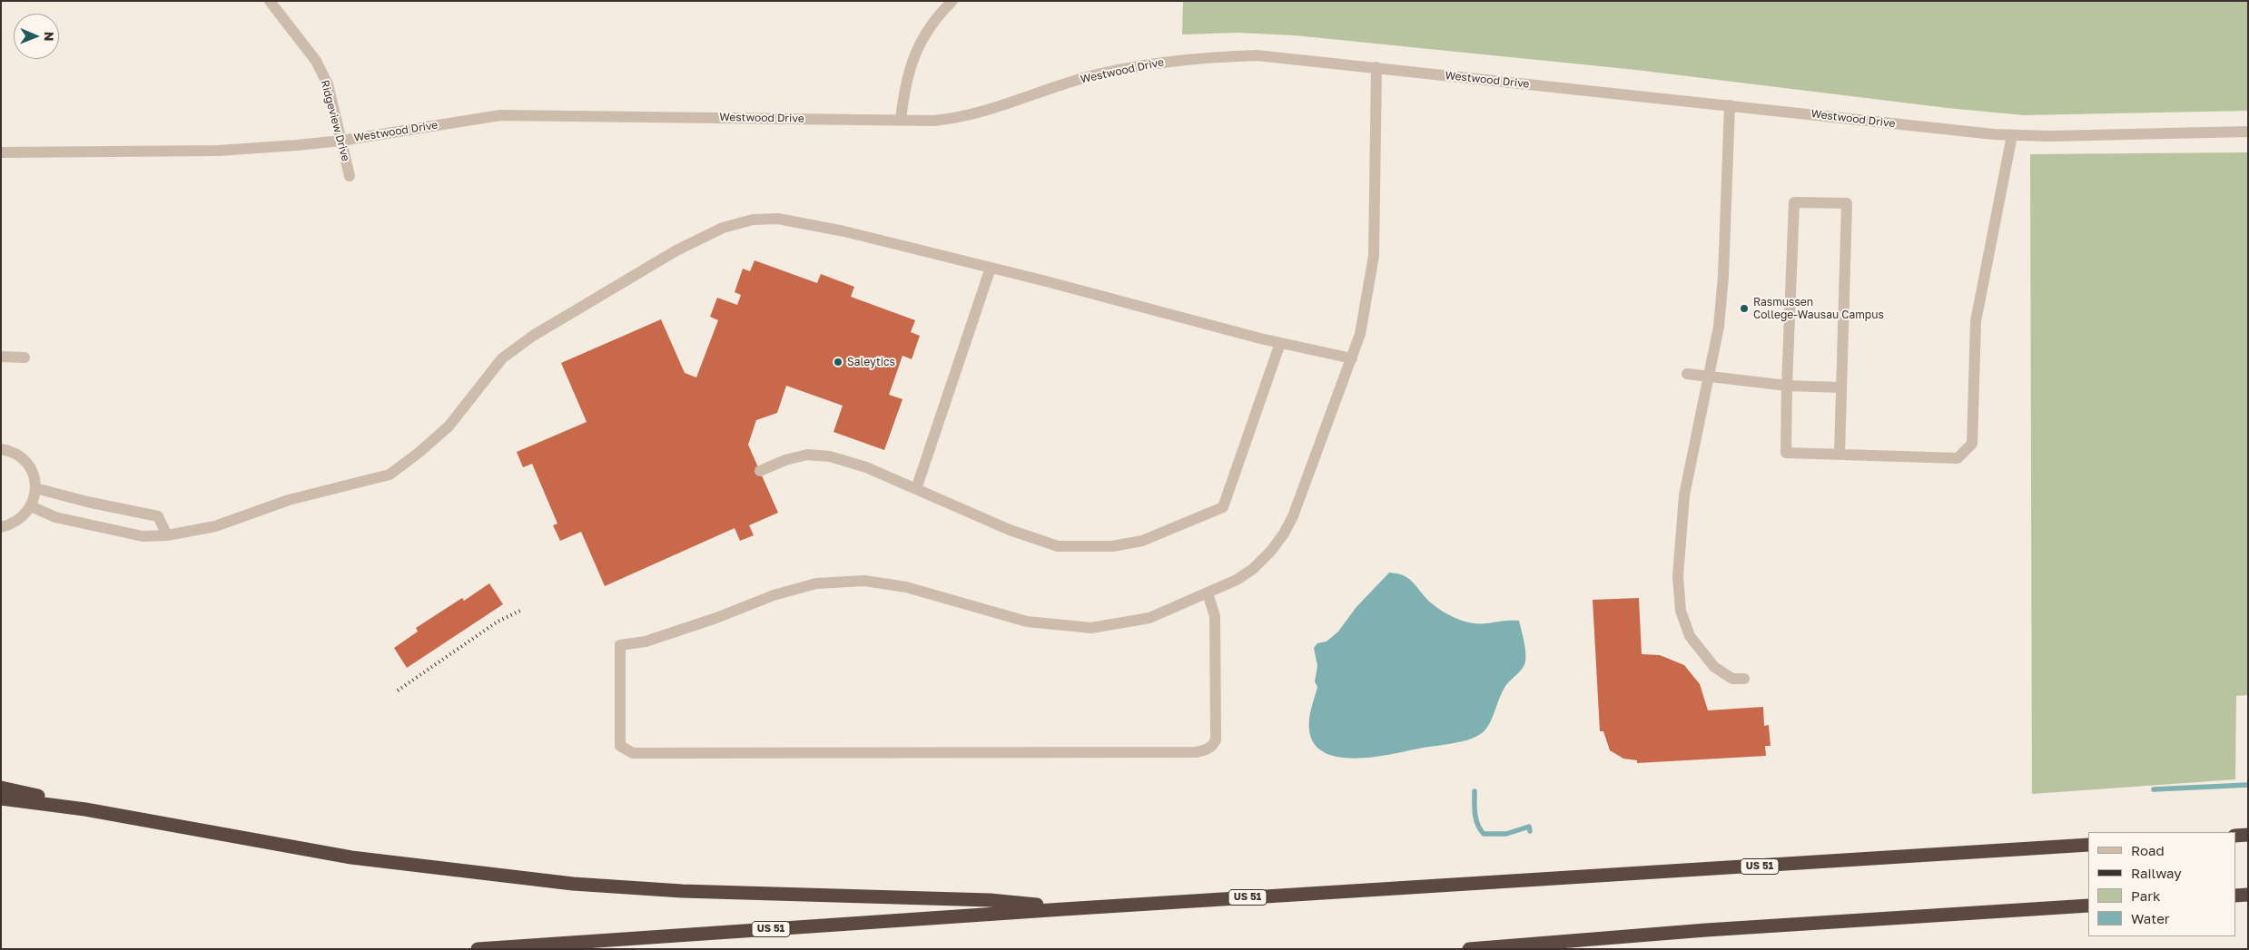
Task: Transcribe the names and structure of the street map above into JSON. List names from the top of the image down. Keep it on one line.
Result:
{"streets":{"highway":["US 51"],"street":["Westwood Drive","Ridgeview Drive"]},"crossings":[["Westwood Drive","Ridgeview Drive"]],"places":["Rasmussen College-Wausau Campus","Saleytics"],"legend":["Road","Railway","Park","Water"],"north":"right"}
